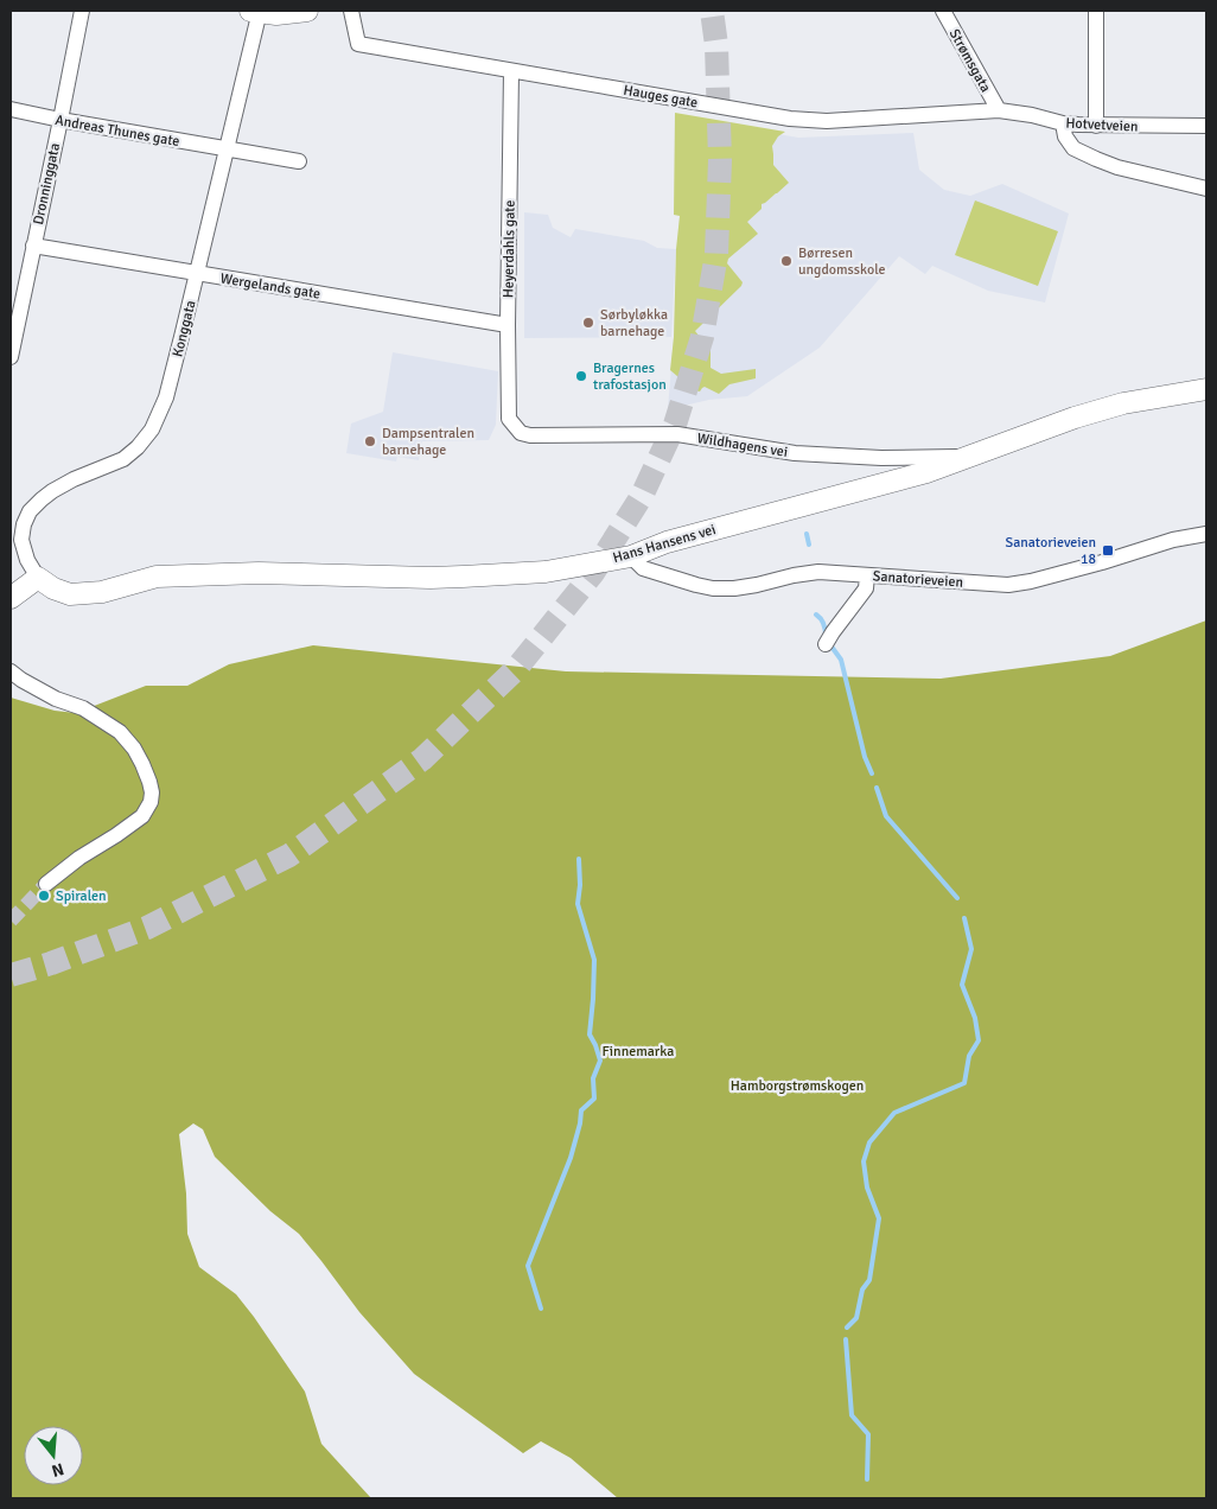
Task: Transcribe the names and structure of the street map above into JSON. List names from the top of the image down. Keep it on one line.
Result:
{"streets":{"main road":["Hans Hansens vei"],"street":["Strømsgata","Hauges gate","Hotvetveien","Andreas Thunes gate","Dronninggata","Heyerdahls gate","Wergelands gate","Konggata","Wildhagens vei","Sanatorieveien"]},"crossings":[["Strømsgata","Hauges gate"],["Strømsgata","Hotvetveien"],["Hauges gate","Hotvetveien"],["Hauges gate","Heyerdahls gate"],["Andreas Thunes gate","Dronninggata"],["Andreas Thunes gate","Konggata"],["Dronninggata","Wergelands gate"],["Heyerdahls gate","Wergelands gate"],["Heyerdahls gate","Wildhagens vei"],["Wergelands gate","Konggata"],["Konggata","Hans Hansens vei"],["Wildhagens vei","Hans Hansens vei"],["Hans Hansens vei","Sanatorieveien"]],"parks":["Finnemarka","Hamborgstrømskogen"],"places":{"other":["Børresen ungdomsskole","Sørbyløkka barnehage","Bragernes trafostasjon","Dampsentralen barnehage","Spiralen"],"transit":["Sanatorieveien 18"]},"north":"bottom"}
